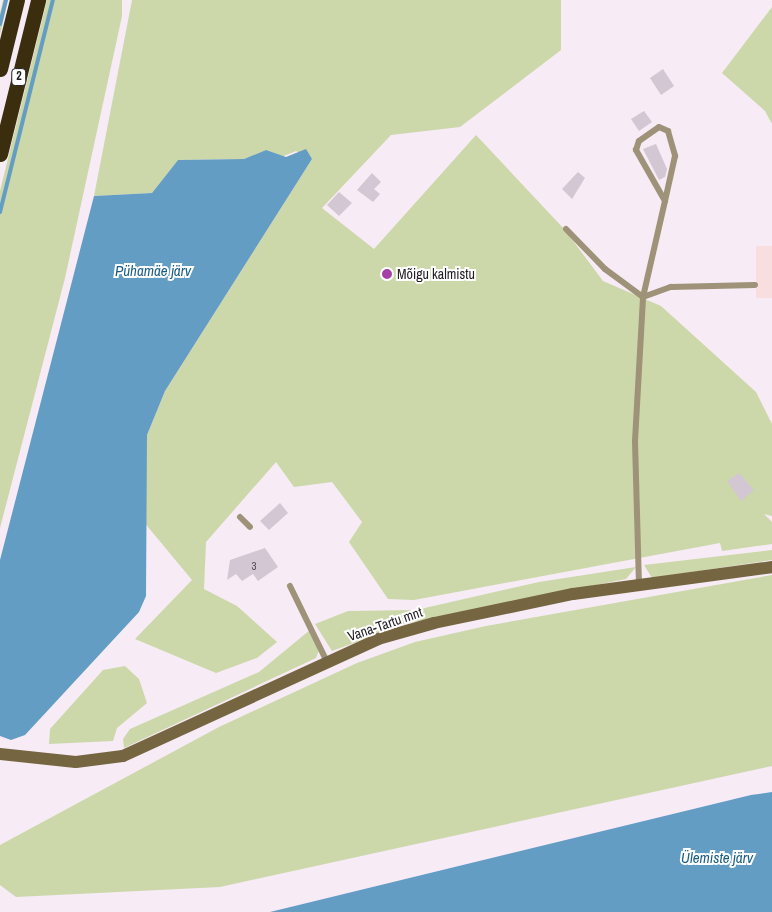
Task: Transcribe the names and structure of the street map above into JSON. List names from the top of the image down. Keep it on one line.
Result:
{"streets":{"highway":["2"],"street":["Vana-Tartu mnt"]},"water":["Pühamäe järv","Ülemiste järv"],"places":["Mõigu kalmistu"],"house_numbers":["3"]}
